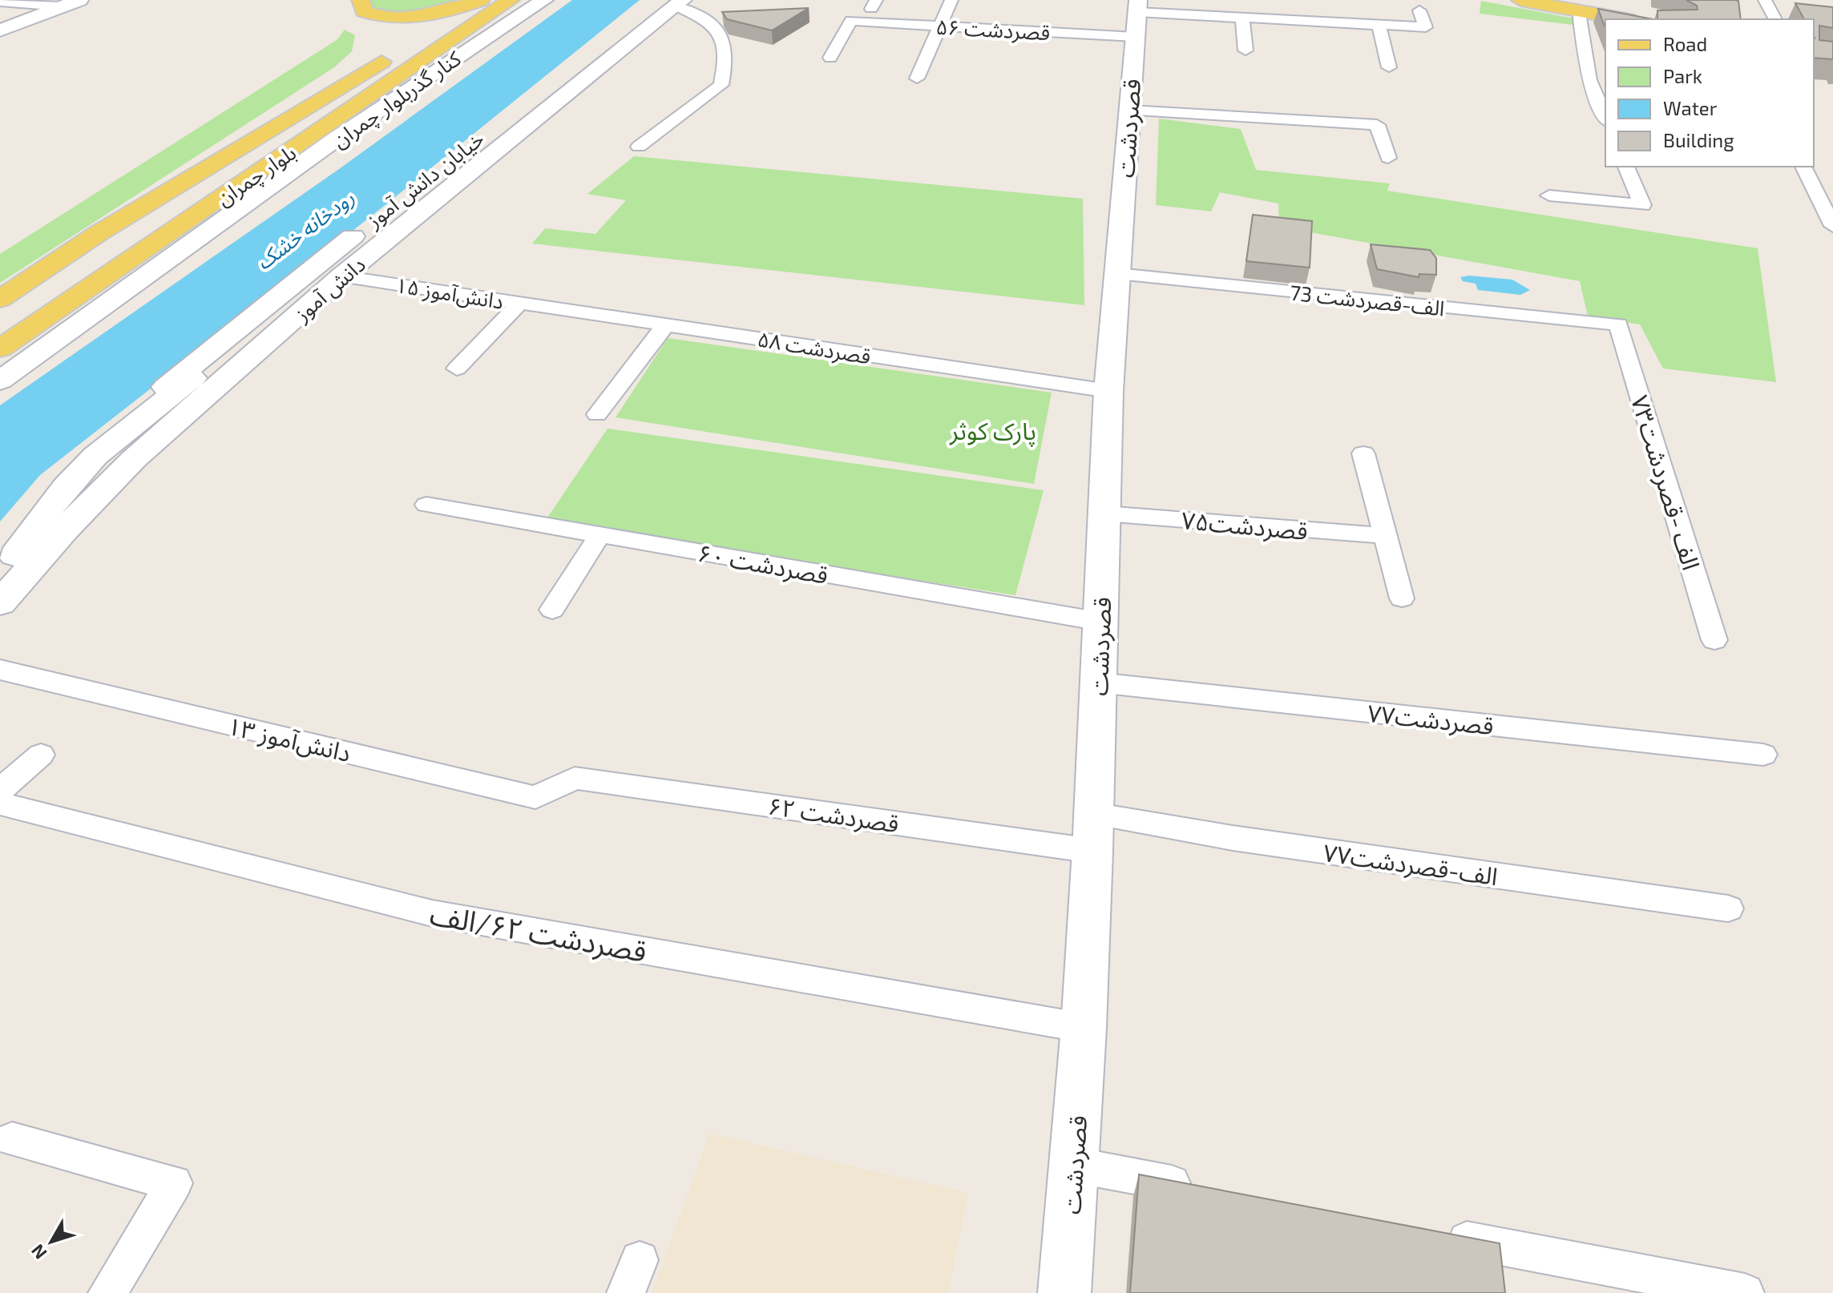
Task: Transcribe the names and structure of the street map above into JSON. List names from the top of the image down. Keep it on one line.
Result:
{"streets":{"main road":["کنار گذربلوار چمران","قصردشت","بلوار چمران","خیابان دانش آموز","دانش آموز"],"street":["۵۶ قصردشت","دانش‌آموز ۱۵","73 الف-قصردشت","قصردشت ۵۸","الف -قصردشت۷۳","قصردشت۷۵","۶۰ قصردشت","قصردشت۷۷","دانش‌آموز ۱۳","قصردشت ۶۲","۷۷الف-قصردشت","قصردشت ۶۲/الف"]},"crossings":[["۵۶ قصردشت","قصردشت"],["قصردشت","73 الف-قصردشت"],["قصردشت","قصردشت ۵۸"],["قصردشت","قصردشت۷۵"],["قصردشت","۶۰ قصردشت"],["قصردشت","قصردشت۷۷"],["قصردشت","قصردشت ۶۲"],["قصردشت","۷۷الف-قصردشت"],["قصردشت","قصردشت ۶۲/الف"],["خیابان دانش آموز","دانش آموز"],["دانش آموز","دانش‌آموز ۱۵"],["دانش‌آموز ۱۵","قصردشت ۵۸"],["73 الف-قصردشت","الف -قصردشت۷۳"],["دانش‌آموز ۱۳","قصردشت ۶۲"]],"water":["رودخانه خشک"],"parks":["پارک کوثر"],"legend":["Road","Park","Water","Building"],"north":"bottom left"}
